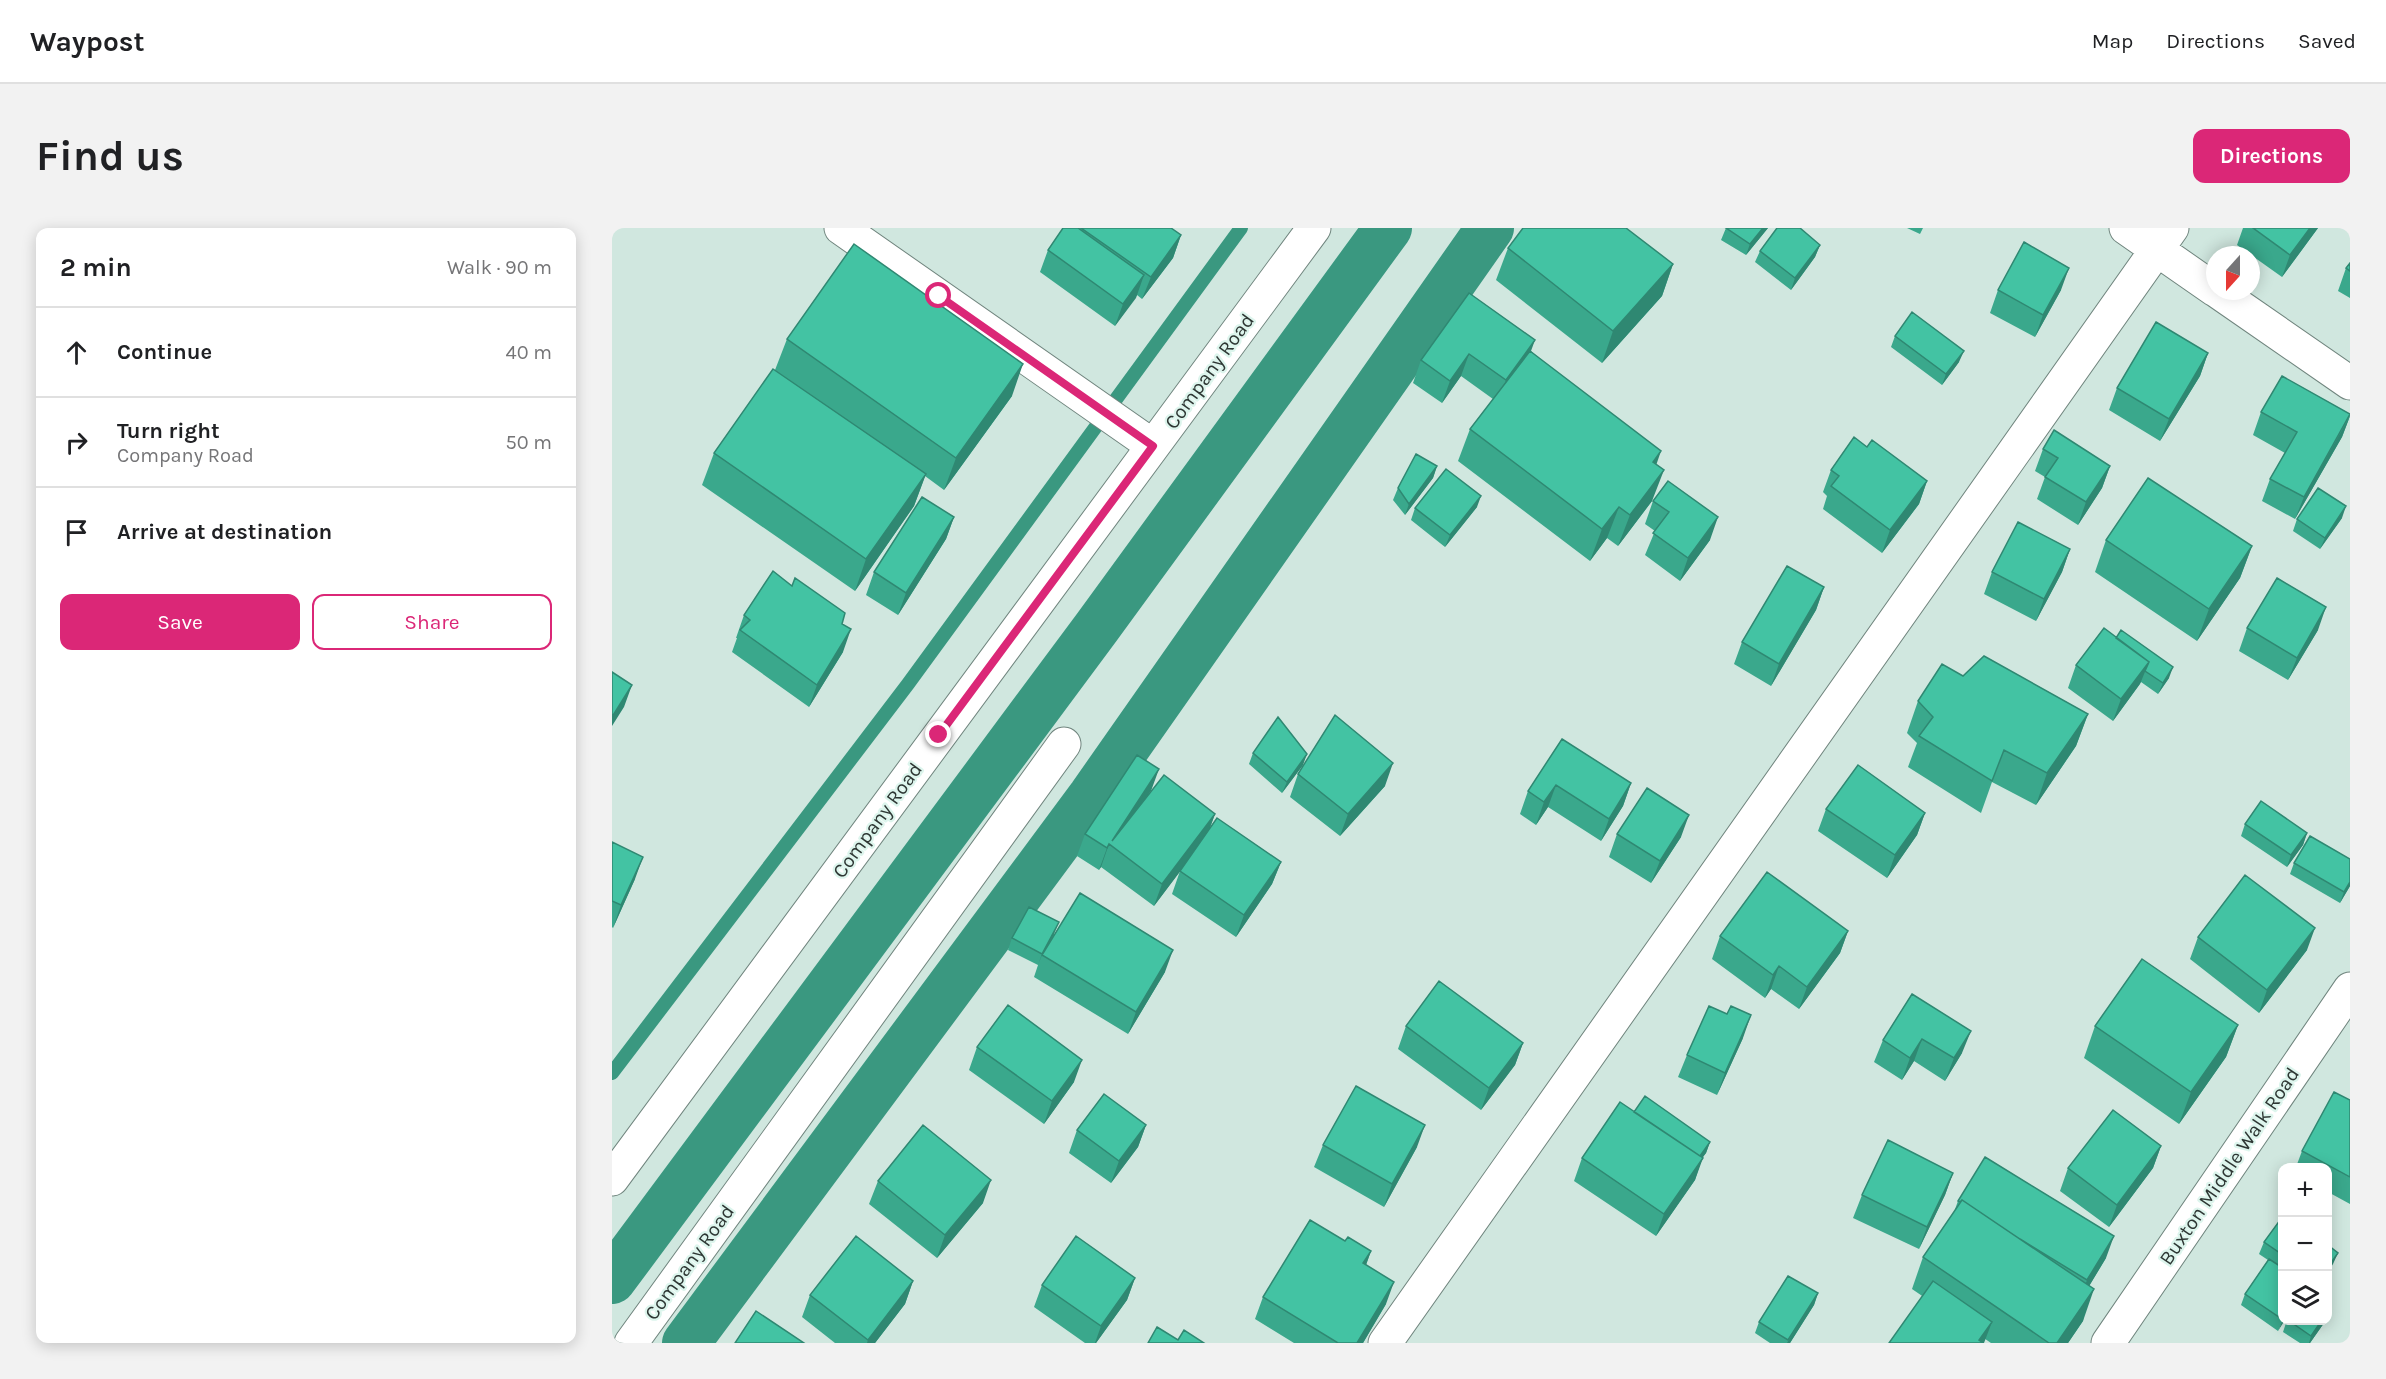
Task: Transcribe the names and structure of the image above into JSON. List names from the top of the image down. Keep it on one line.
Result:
{"streets":{"street":["Company Road","Buxton Middle Walk Road"]},"north":"bottom","page":{"header":"Waypost","nav":["Map","Directions","Saved"],"buttons":["Directions",["Save","Share"]],"title":"Find us","heading":["2 min","Walk · 90 m"],"list":[["Continue","40 m"],["Turn right","Company Road","50 m"],"Arrive at destination"],"map_buttons":["+","−"]}}
